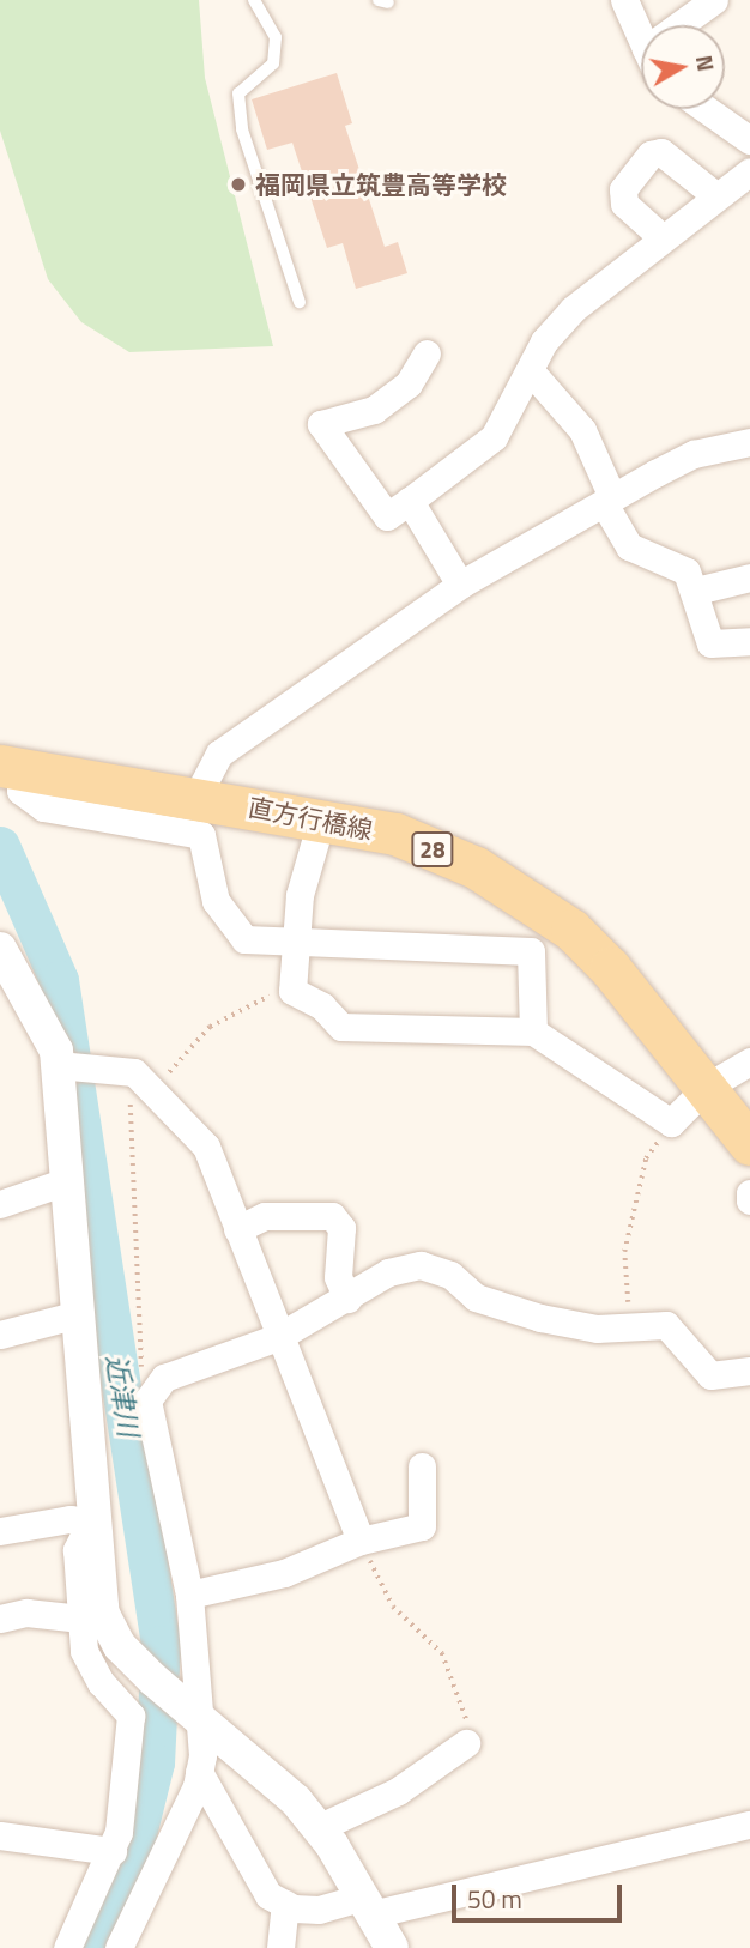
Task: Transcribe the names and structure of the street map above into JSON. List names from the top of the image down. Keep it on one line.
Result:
{"streets":{"main road":["直方行橋線","28"]},"water":["近津川"],"places":["福岡県立筑豊高等学校"],"scale_bar":"50 m","north":"right"}
